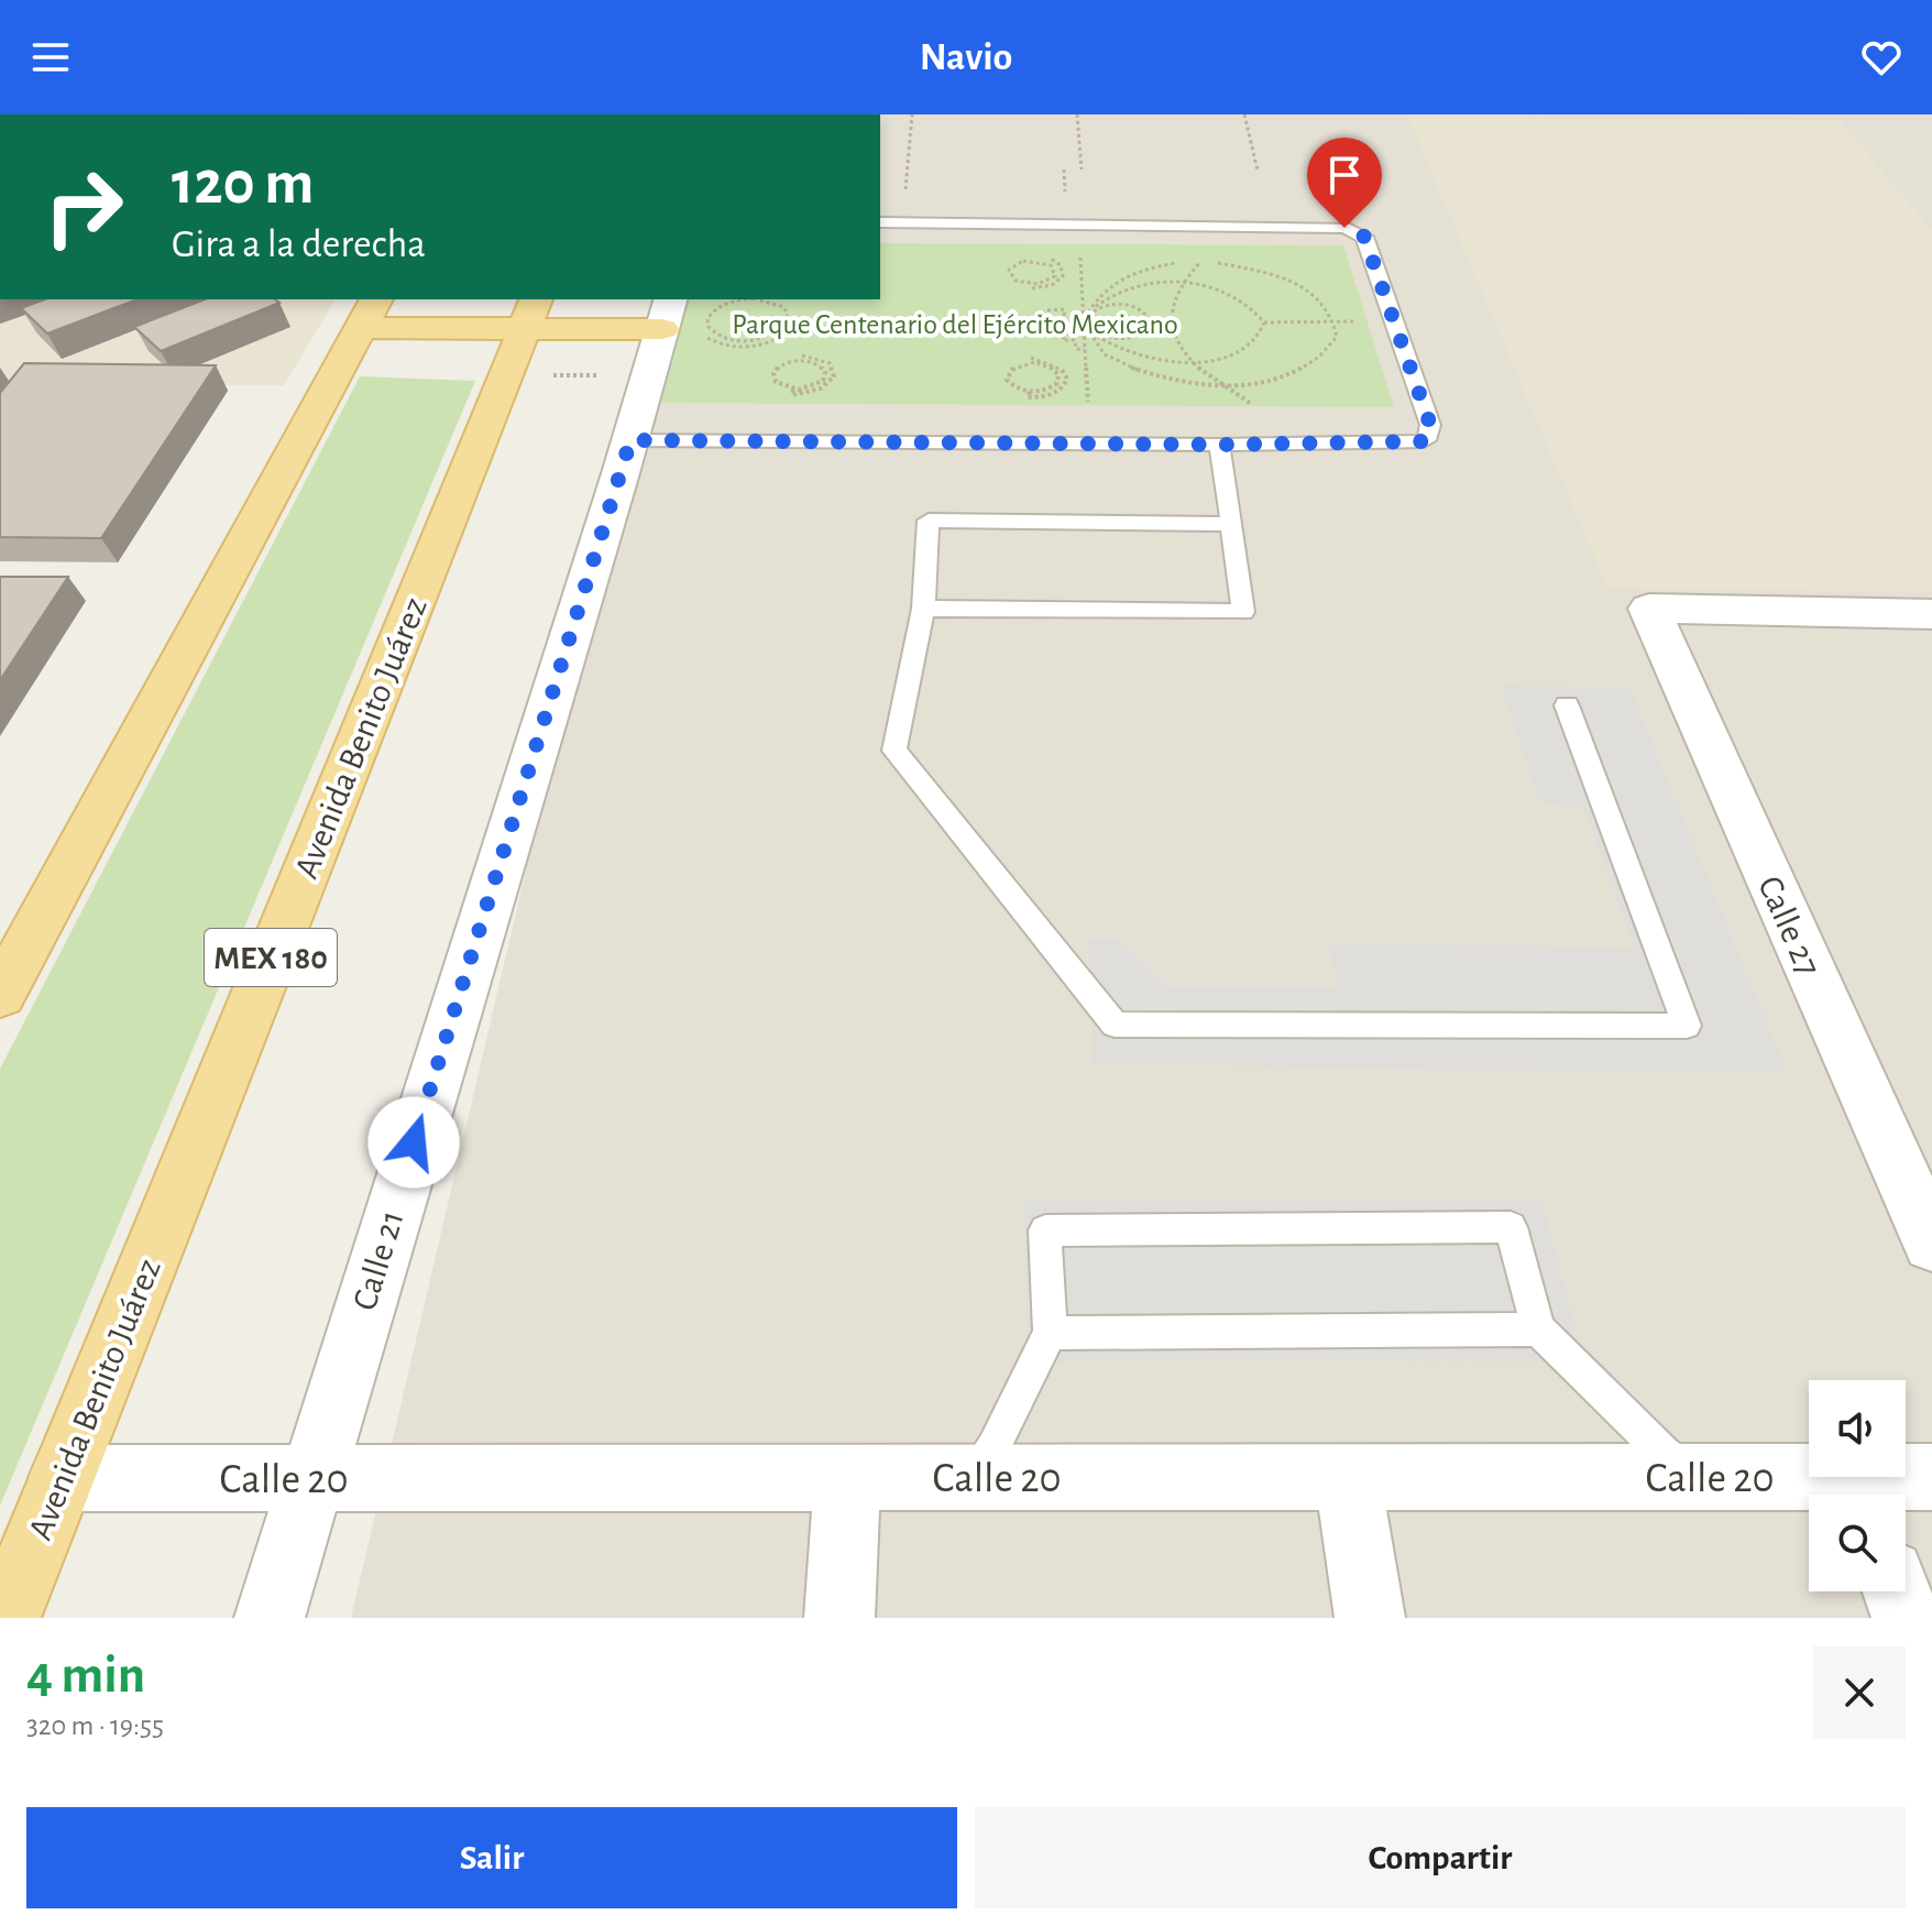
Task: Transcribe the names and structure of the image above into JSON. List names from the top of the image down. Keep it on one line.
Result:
{"streets":{"main road":["Avenida Benito Juárez","MEX 180"],"street":["Calle 27","Calle 21","Calle 20"]},"crossings":[["Avenida Benito Juárez","Calle 20"],["Calle 21","Calle 20"]],"parks":["Parque Centenario del Ejército Mexicano"],"page":{"header":"Navio","turn":["120 m","Gira a la derecha"],"heading":["4 min","320 m · 19:55"],"buttons":["Salir","Compartir"]}}
